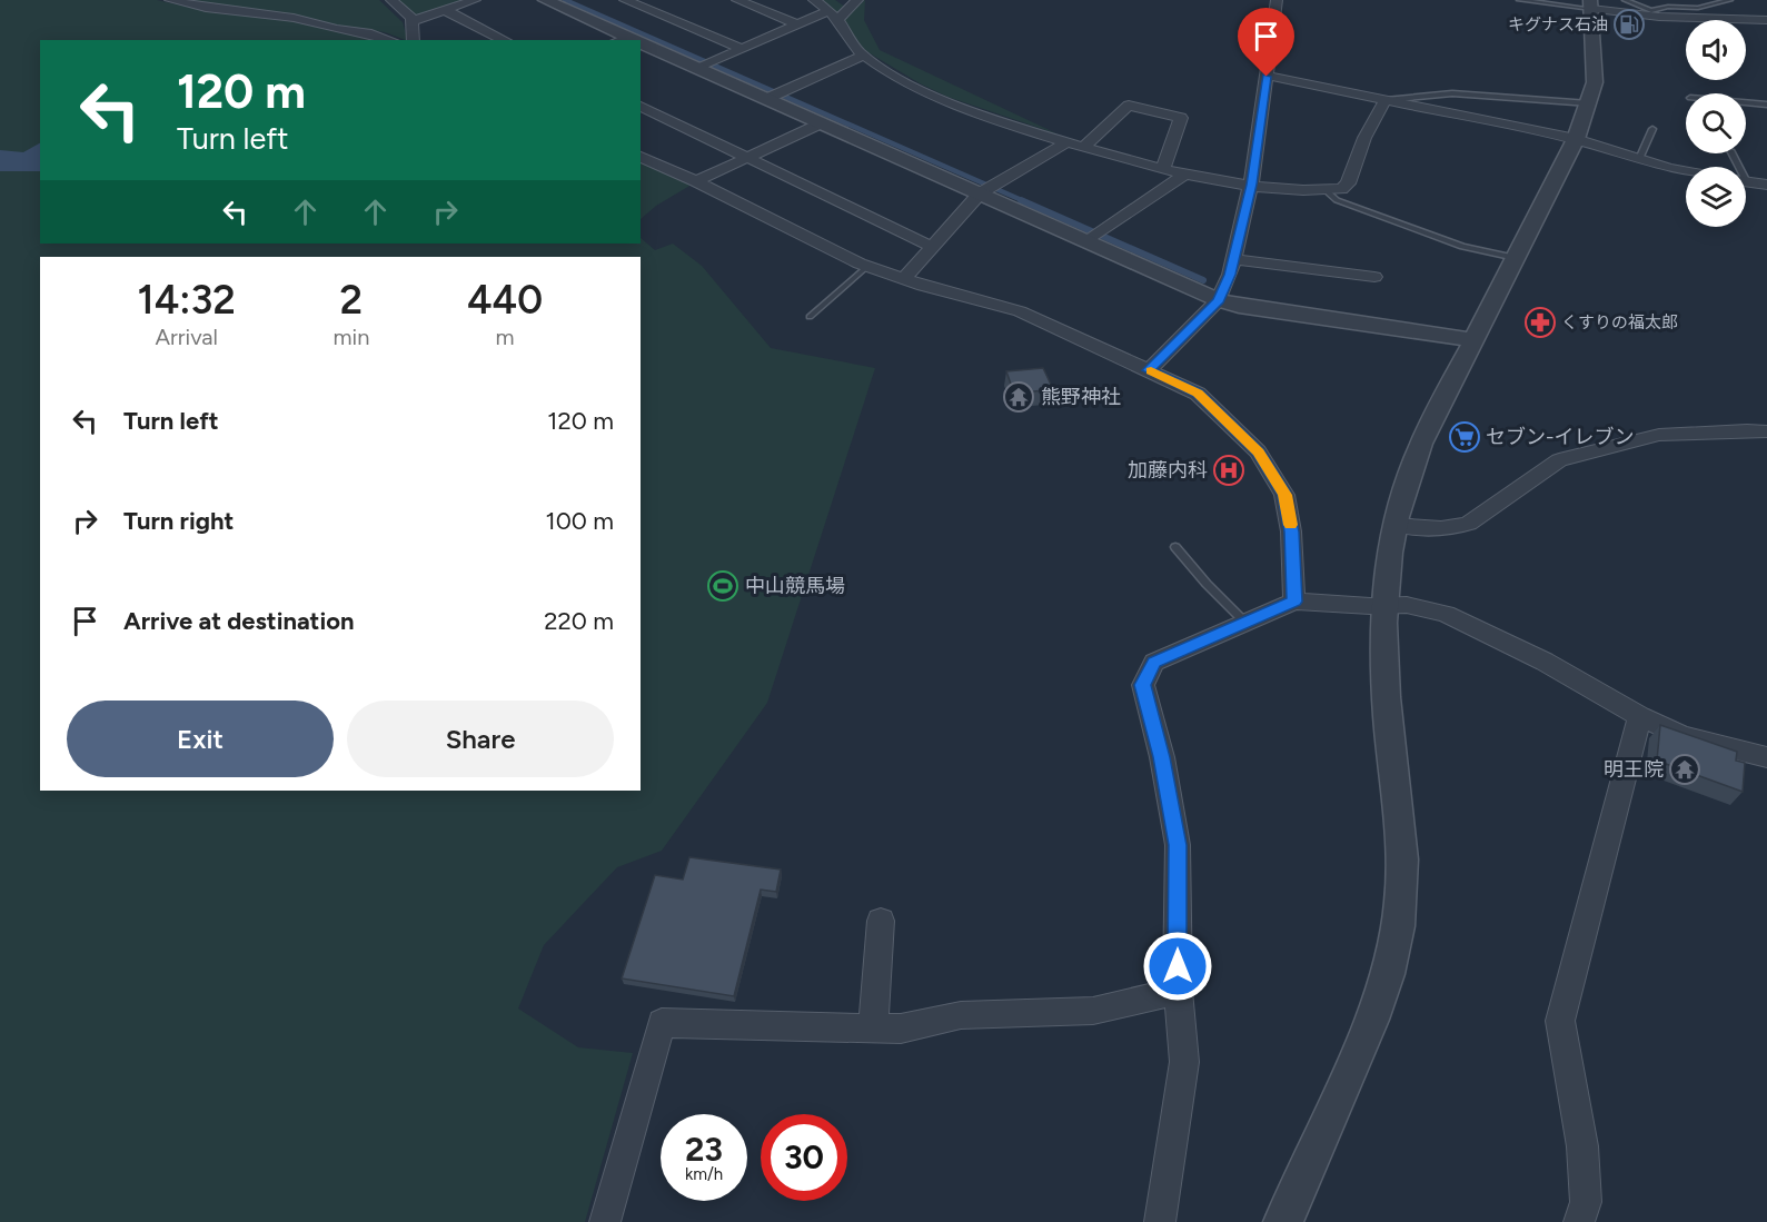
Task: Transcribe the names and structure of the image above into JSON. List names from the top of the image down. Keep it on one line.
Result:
{"places":{"fuel station":["キグナス石油"],"pharmacy":["くすりの福太郎"],"temple":["熊野神社","明王院"],"supermarket":["セブン-イレブン"],"hospital":["加藤内科"],"sports":["中山競馬場"]},"page":{"turn":["120 m","Turn left"],"eta":["14:32","Arrival","2","min","440","m"],"list":[{"name":"Turn left","value":"120 m"},{"name":"Turn right","value":"100 m"},{"name":"Arrive at destination","value":"220 m"}],"buttons":["Exit","Share"],"speed":"23 km/h","limit":"30"}}
